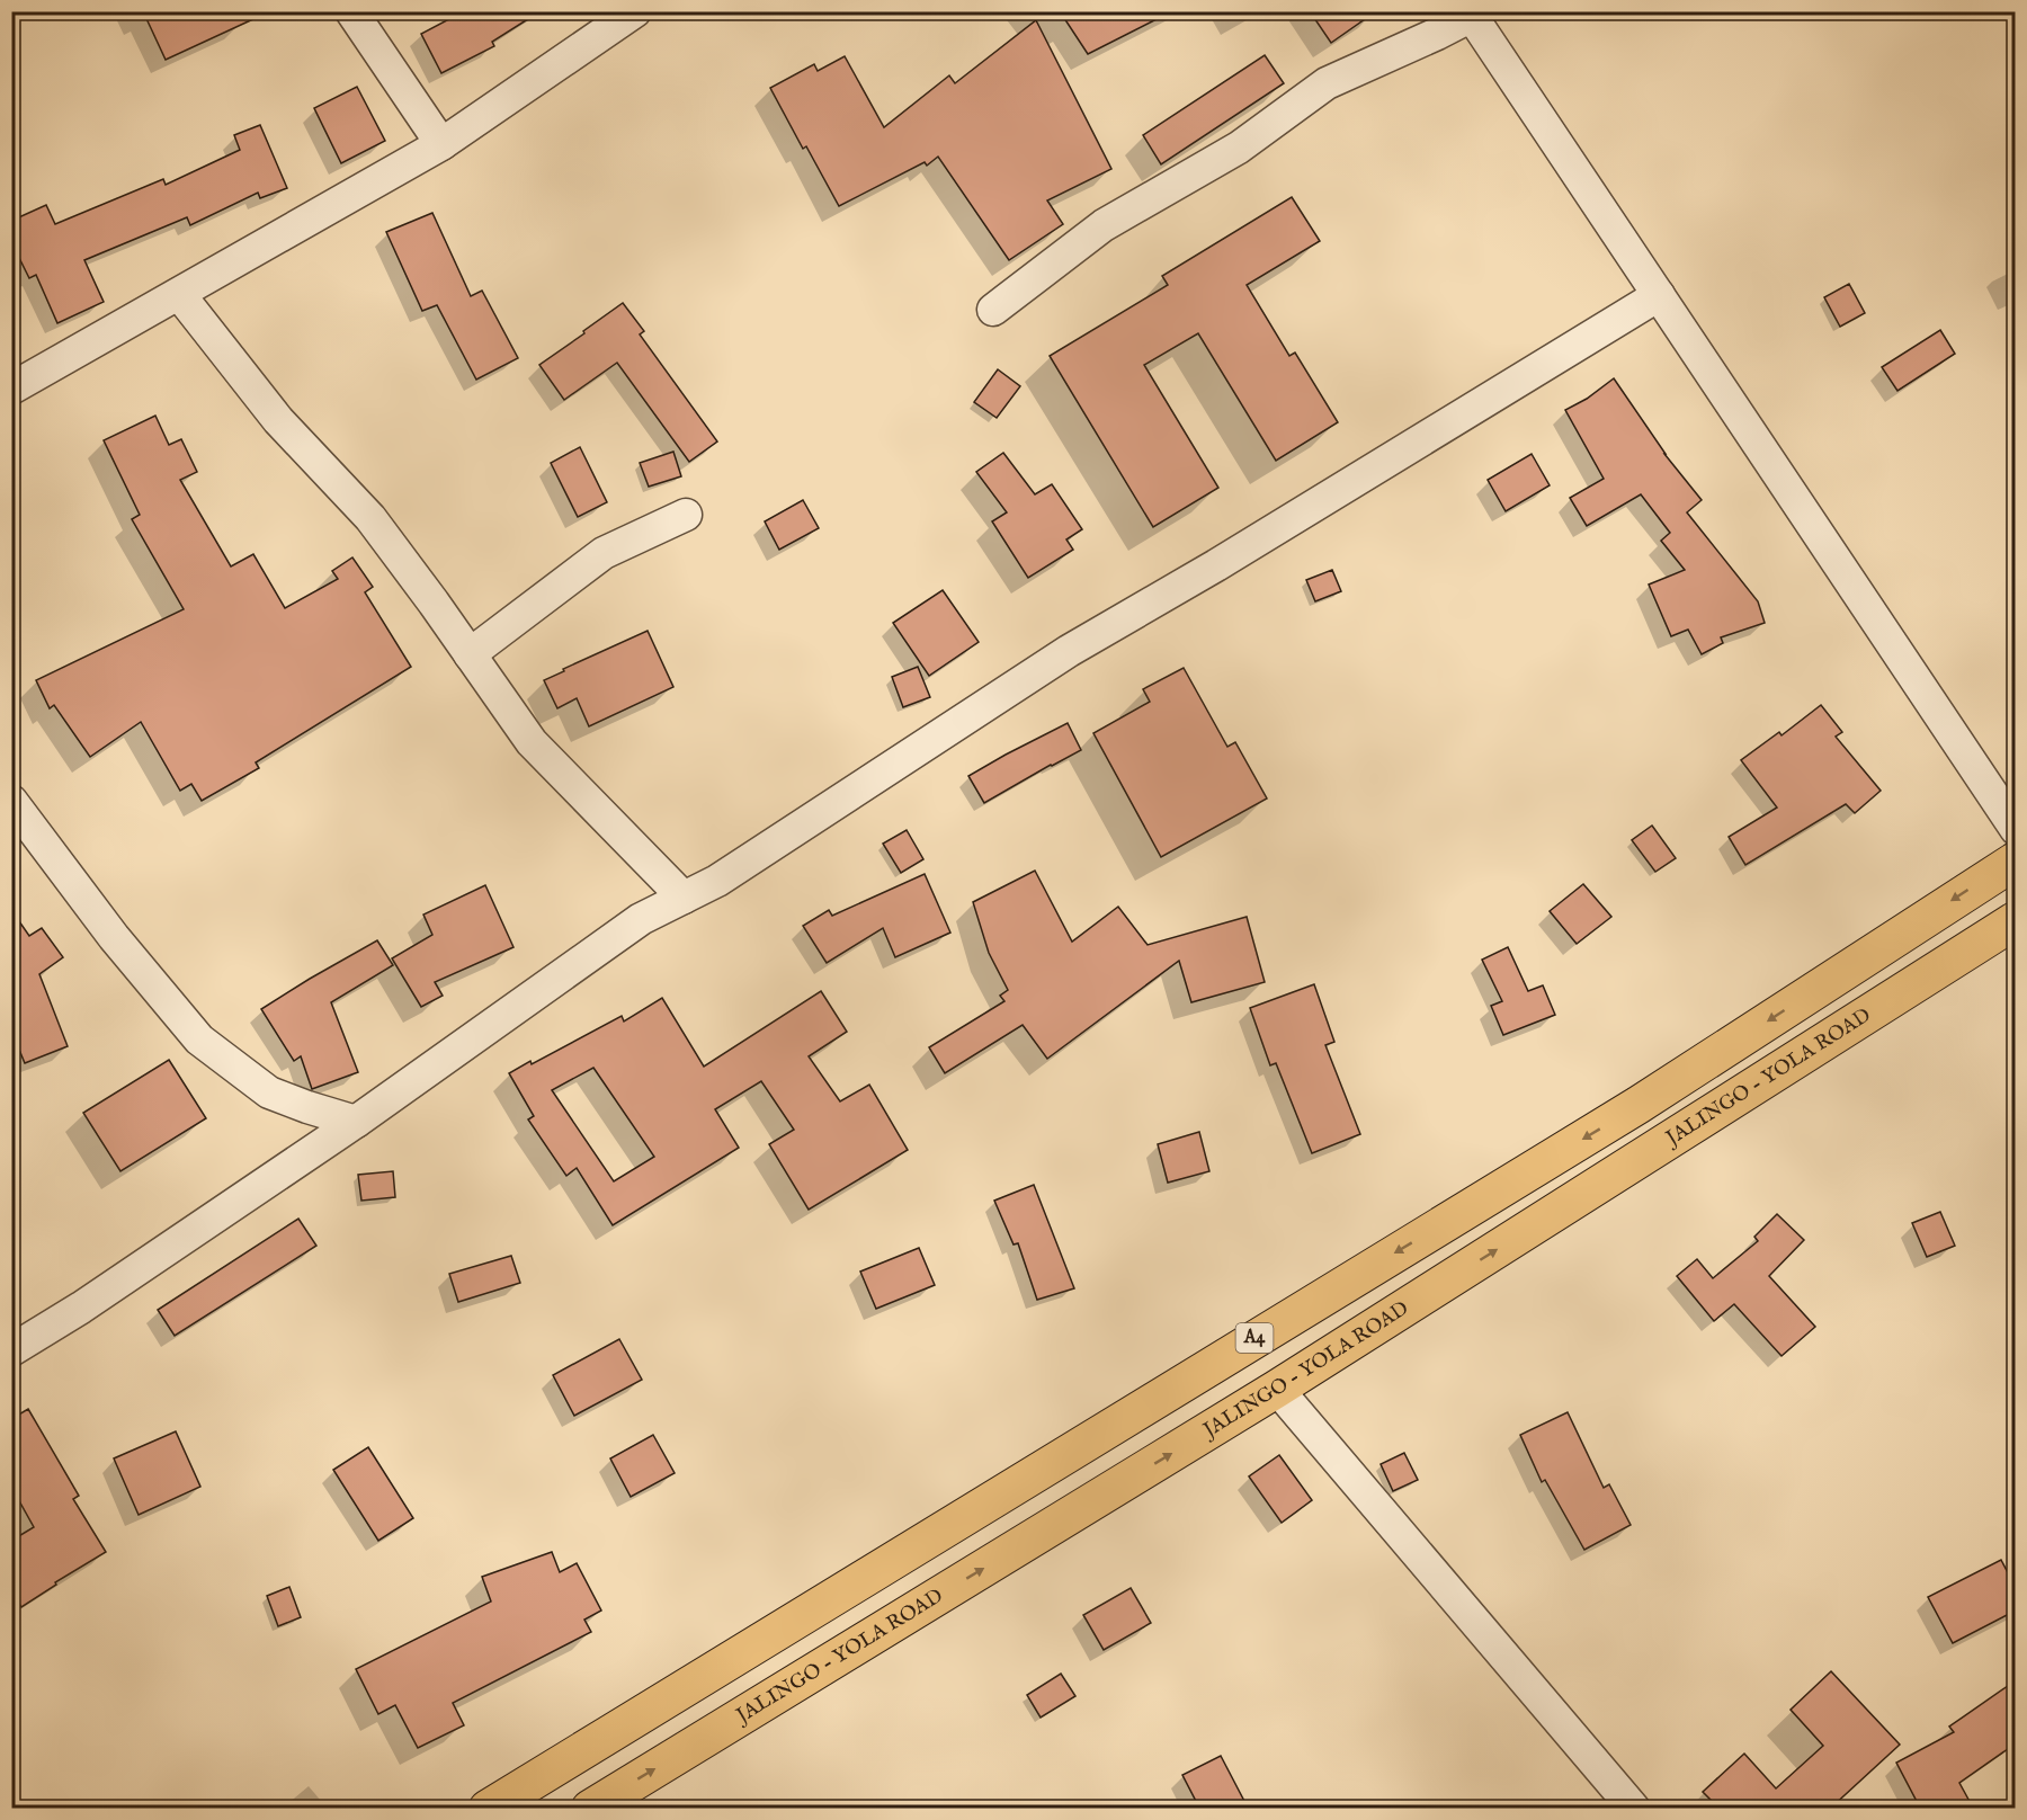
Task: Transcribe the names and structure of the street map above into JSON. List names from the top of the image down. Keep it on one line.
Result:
{"streets":{"highway":["JALINGO - YOLA ROAD","A4"]}}
